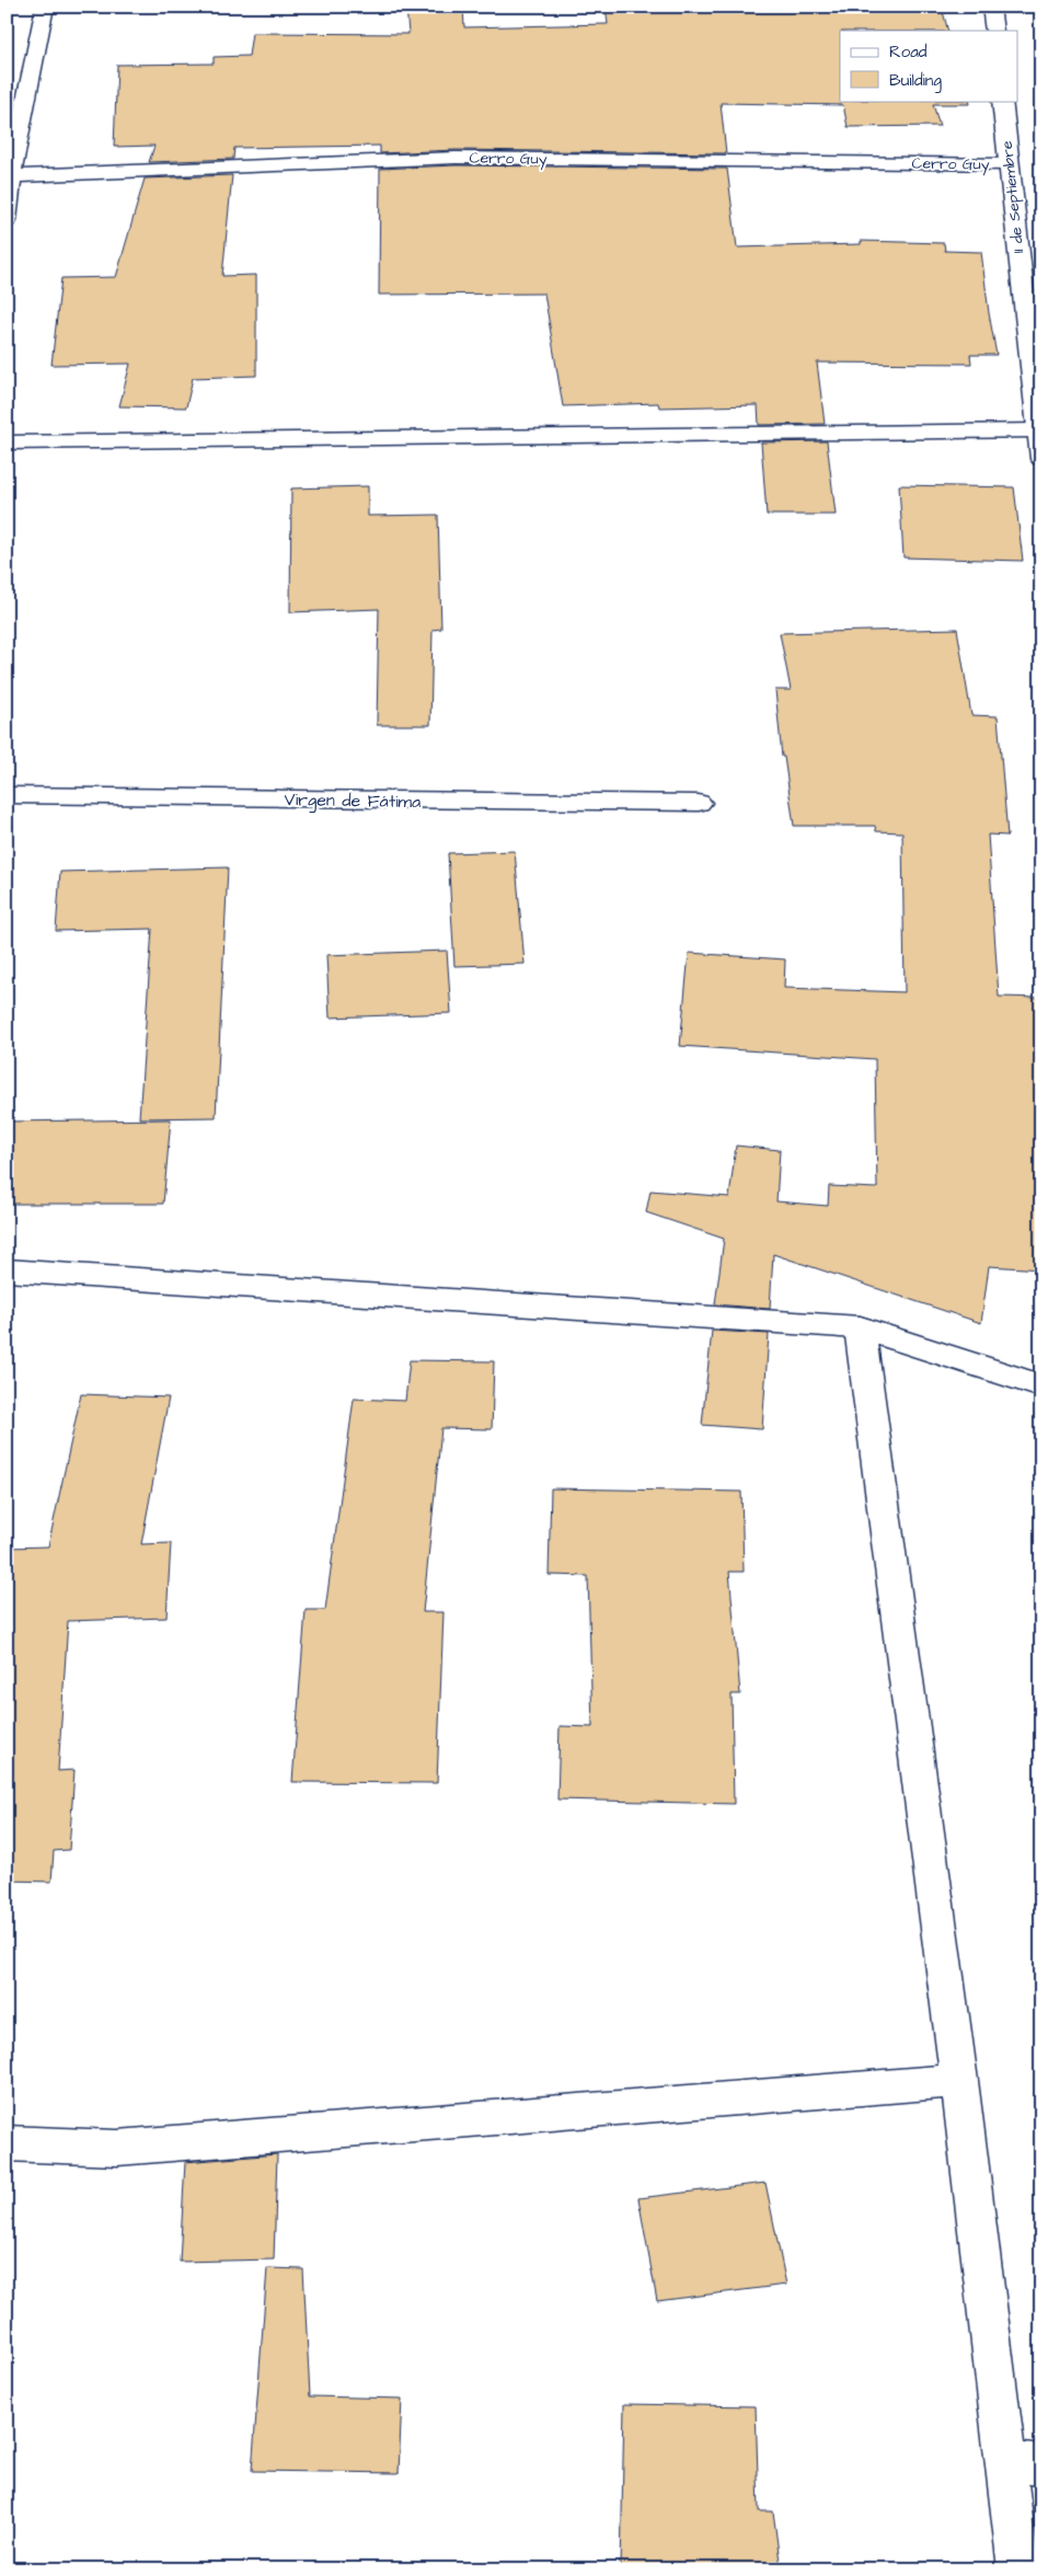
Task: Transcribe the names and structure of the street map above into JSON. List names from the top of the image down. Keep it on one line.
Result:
{"streets":{"street":["Cerro Guy","11 de Septiembre","Virgen de Fátima"]},"crossings":[["Cerro Guy","11 de Septiembre"]],"legend":["Road","Building"]}
